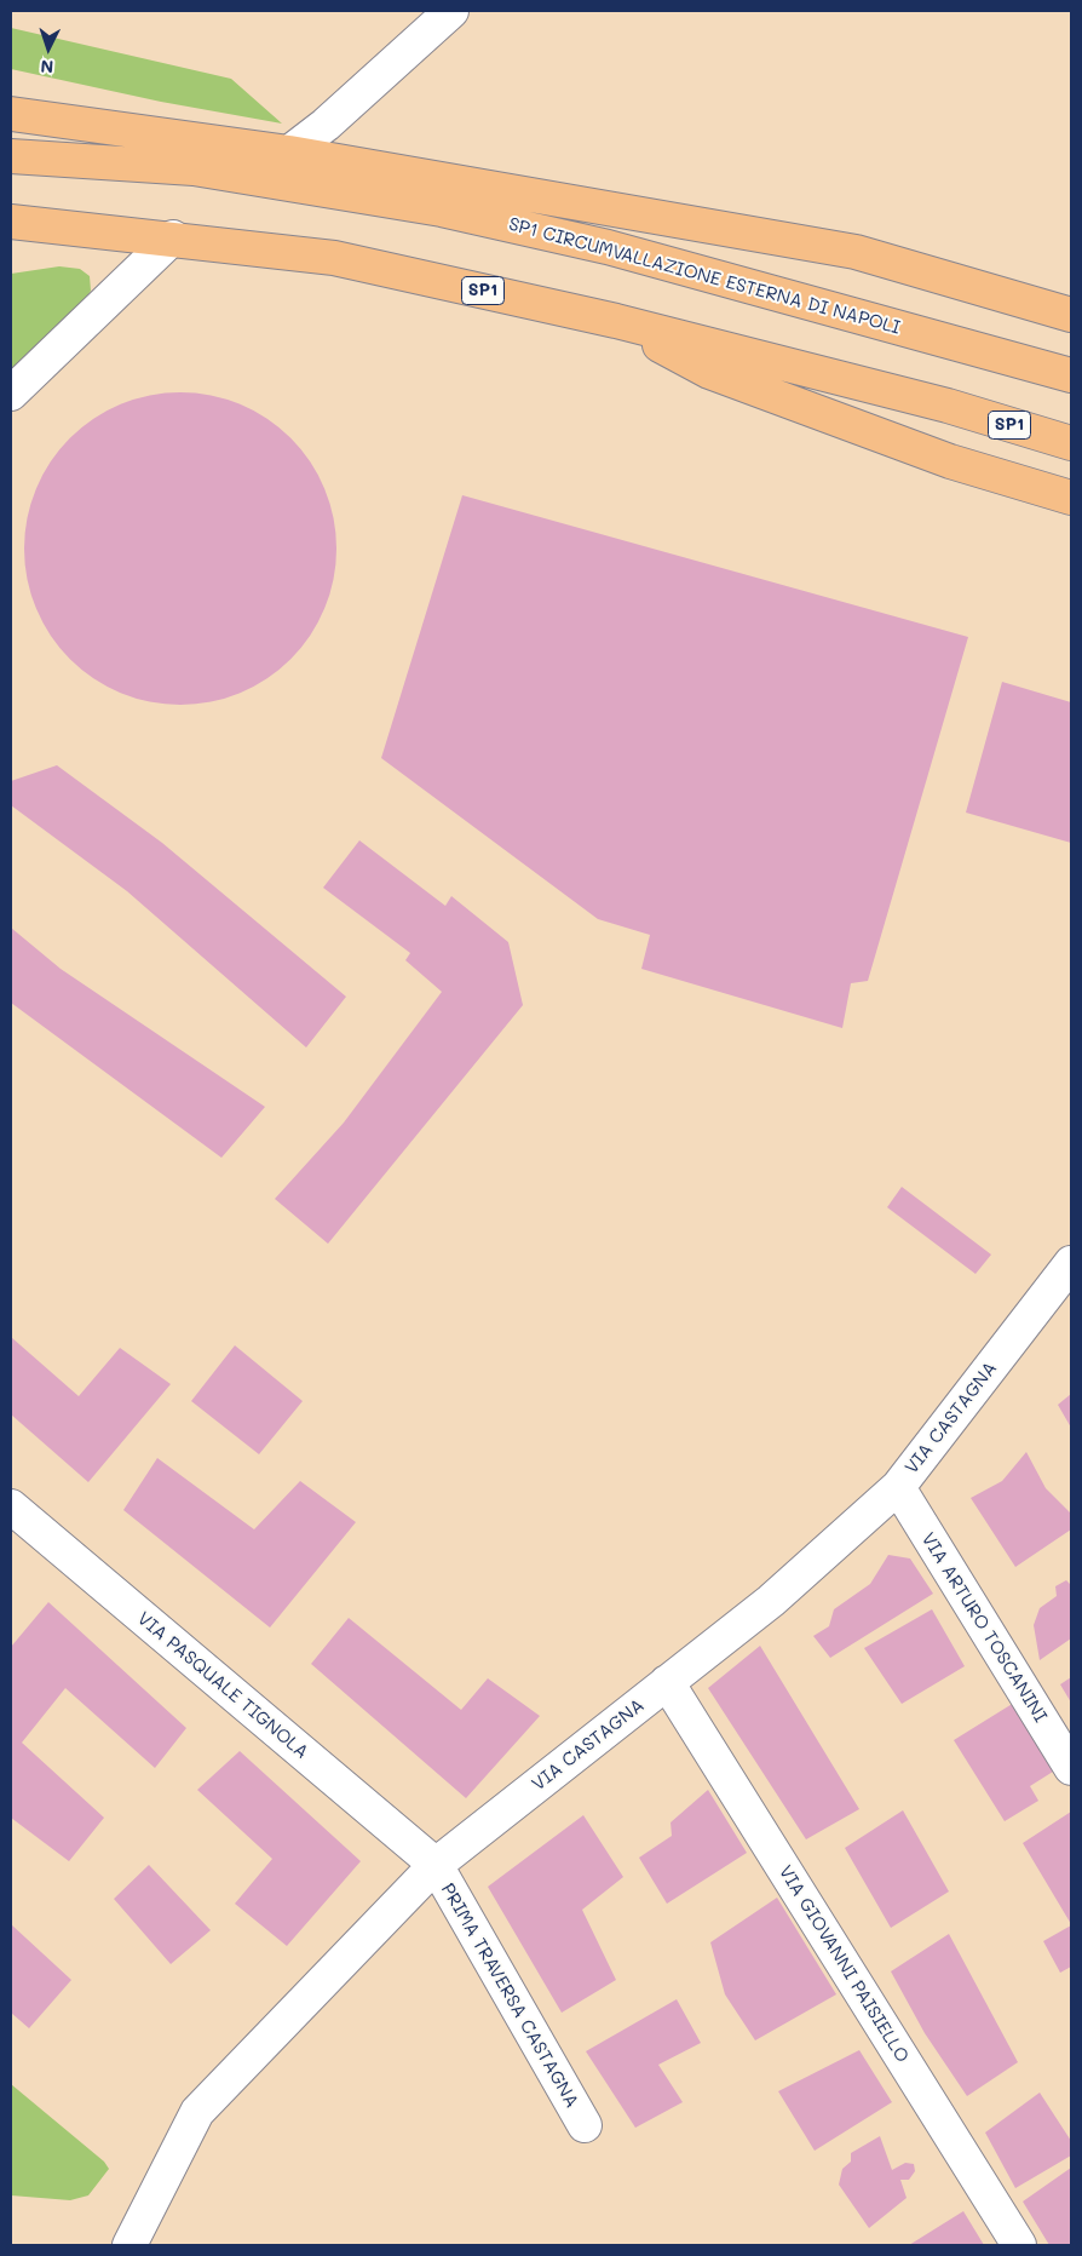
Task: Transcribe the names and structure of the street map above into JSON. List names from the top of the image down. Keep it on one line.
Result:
{"streets":{"highway":["SP1 CIRCUMVALLAZIONE ESTERNA DI NAPOLI","SP1"],"street":["VIA CASTAGNA","VIA ARTURO TOSCANINI","VIA PASQUALE TIGNOLA","VIA GIOVANNI PAISIELLO","PRIMA TRAVERSA CASTAGNA"]},"crossings":[["VIA CASTAGNA","VIA ARTURO TOSCANINI"],["VIA CASTAGNA","VIA PASQUALE TIGNOLA"],["VIA CASTAGNA","VIA GIOVANNI PAISIELLO"],["VIA CASTAGNA","PRIMA TRAVERSA CASTAGNA"],["VIA PASQUALE TIGNOLA","PRIMA TRAVERSA CASTAGNA"]],"north":"bottom"}
